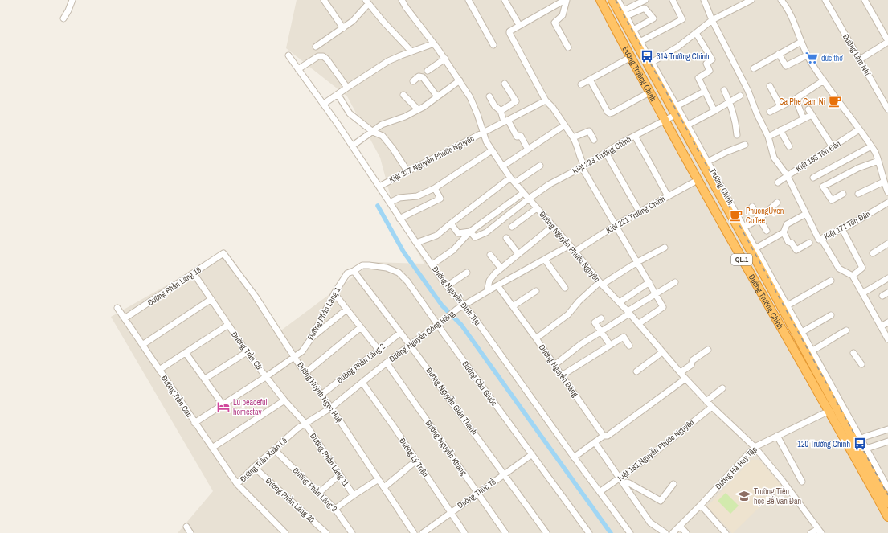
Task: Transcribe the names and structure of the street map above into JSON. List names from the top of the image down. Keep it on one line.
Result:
{"streets":{"highway":["Đường Trường Chinh","QL.1"],"street":["Đường Lâm Nhĩ","Kiệt 223 Trường Chinh","Kiệt 193 Tôn Đản","Kiệt 327 Nguyễn Phước Nguyên","Trường Chinh","Kiệt 221 Trường Chinh","Kiệt 171 Tôn Đản","Đường Nguyễn Phước Nguyên","Đường Phần Lăng 19","Đường Nguyễn Đình Tựu","Đường Phần Lăng 1","Đường Nguyễn Công Hãng","Đường Trần Cừ","Đường Phần Lăng 2","Đường Nguyễn Đăng","Đường Cần Giuộc","Đường Huỳnh Ngọc Huệ","Đường Trần Can","Đường Nguyễn Giản Thanh","Đường Nguyễn Khang","Kiệt 181 Nguyễn Phước Nguyên","Đường Lý Triện","Đường Trần Xuân Lê","Đường Phần Lăng 11","Đường Hà Huy Tập","Đường Phần Lăng 9","Đường Thúc Tề","Đường Phần Lăng 20"]},"crossings":[["Đường Trường Chinh","Kiệt 223 Trường Chinh"],["Đường Trường Chinh","Trường Chinh"],["Đường Trường Chinh","Kiệt 221 Trường Chinh"],["Đường Trường Chinh","Đường Hà Huy Tập"],["Kiệt 223 Trường Chinh","Đường Nguyễn Phước Nguyên"],["Kiệt 327 Nguyễn Phước Nguyên","Đường Nguyễn Phước Nguyên"],["Kiệt 327 Nguyễn Phước Nguyên","Đường Nguyễn Đình Tựu"],["Kiệt 221 Trường Chinh","Đường Nguyễn Phước Nguyên"],["Đường Nguyễn Phước Nguyên","Đường Nguyễn Công Hãng"],["Đường Nguyễn Phước Nguyên","Kiệt 181 Nguyễn Phước Nguyên"],["Đường Nguyễn Phước Nguyên","Đường Hà Huy Tập"],["Đường Phần Lăng 19","Đường Trần Cừ"],["Đường Phần Lăng 19","Đường Huỳnh Ngọc Huệ"],["Đường Phần Lăng 19","Đường Trần Can"],["Đường Nguyễn Đình Tựu","Đường Nguyễn Công Hãng"],["Đường Nguyễn Đình Tựu","Kiệt 181 Nguyễn Phước Nguyên"],["Đường Phần Lăng 1","Đường Trần Cừ"],["Đường Phần Lăng 1","Đường Cần Giuộc"],["Đường Phần Lăng 1","Đường Huỳnh Ngọc Huệ"],["Đường Phần Lăng 1","Đường Trần Can"],["Đường Phần Lăng 1","Đường Nguyễn Giản Thanh"],["Đường Nguyễn Công Hãng","Đường Nguyễn Đăng"],["Đường Nguyễn Công Hãng","Đường Cần Giuộc"],["Đường Nguyễn Công Hãng","Đường Huỳnh Ngọc Huệ"],["Đường Nguyễn Công Hãng","Đường Nguyễn Giản Thanh"],["Đường Nguyễn Công Hãng","Đường Nguyễn Khang"],["Đường Nguyễn Công Hãng","Đường Lý Triện"],["Đường Nguyễn Công Hãng","Đường Trần Xuân Lê"],["Đường Trần Cừ","Đường Trần Xuân Lê"],["Đường Trần Cừ","Đường Phần Lăng 11"],["Đường Phần Lăng 2","Đường Huỳnh Ngọc Huệ"],["Đường Phần Lăng 2","Đường Nguyễn Giản Thanh"],["Đường Cần Giuộc","Đường Nguyễn Giản Thanh"],["Đường Cần Giuộc","Đường Thúc Tề"],["Đường Huỳnh Ngọc Huệ","Đường Trần Xuân Lê"],["Đường Trần Can","Đường Trần Xuân Lê"],["Đường Nguyễn Giản Thanh","Đường Thúc Tề"],["Đường Nguyễn Khang","Đường Thúc Tề"],["Đường Lý Triện","Đường Thúc Tề"],["Đường Trần Xuân Lê","Đường Phần Lăng 11"],["Đường Trần Xuân Lê","Đường Phần Lăng 9"],["Đường Trần Xuân Lê","Đường Phần Lăng 20"]],"places":{"bus stop":["314 Trường Chinh","120 Trường Chinh"],"supermarket":["đức thơ"],"cafe":["Ca Phe Cam Ni","PhuongUyen Coffee"],"hotel":["Lu peaceful homestay"],"school or university":["Trường Tiểu học Bế Văn Đàn"]}}
